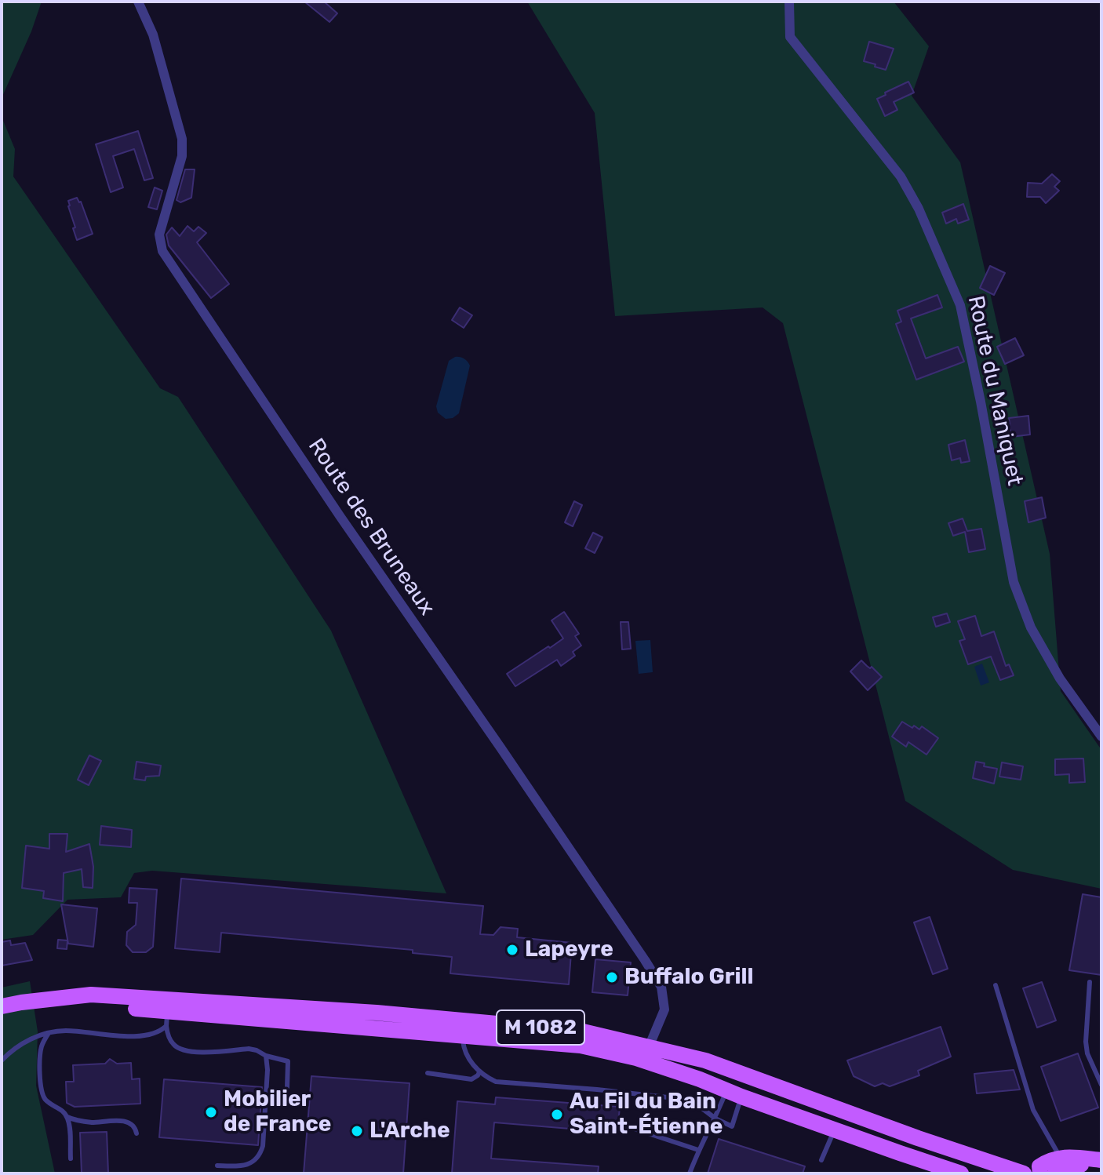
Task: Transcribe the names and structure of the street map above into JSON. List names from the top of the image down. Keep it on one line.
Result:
{"streets":{"main road":["M 1082"],"street":["Route du Maniquet","Route des Bruneaux"]},"crossings":[["Route des Bruneaux","M 1082"]],"places":["Lapeyre","Buffalo Grill","Mobilier de France","Au Fil du Bain Saint-Étienne","L'Arche"]}
